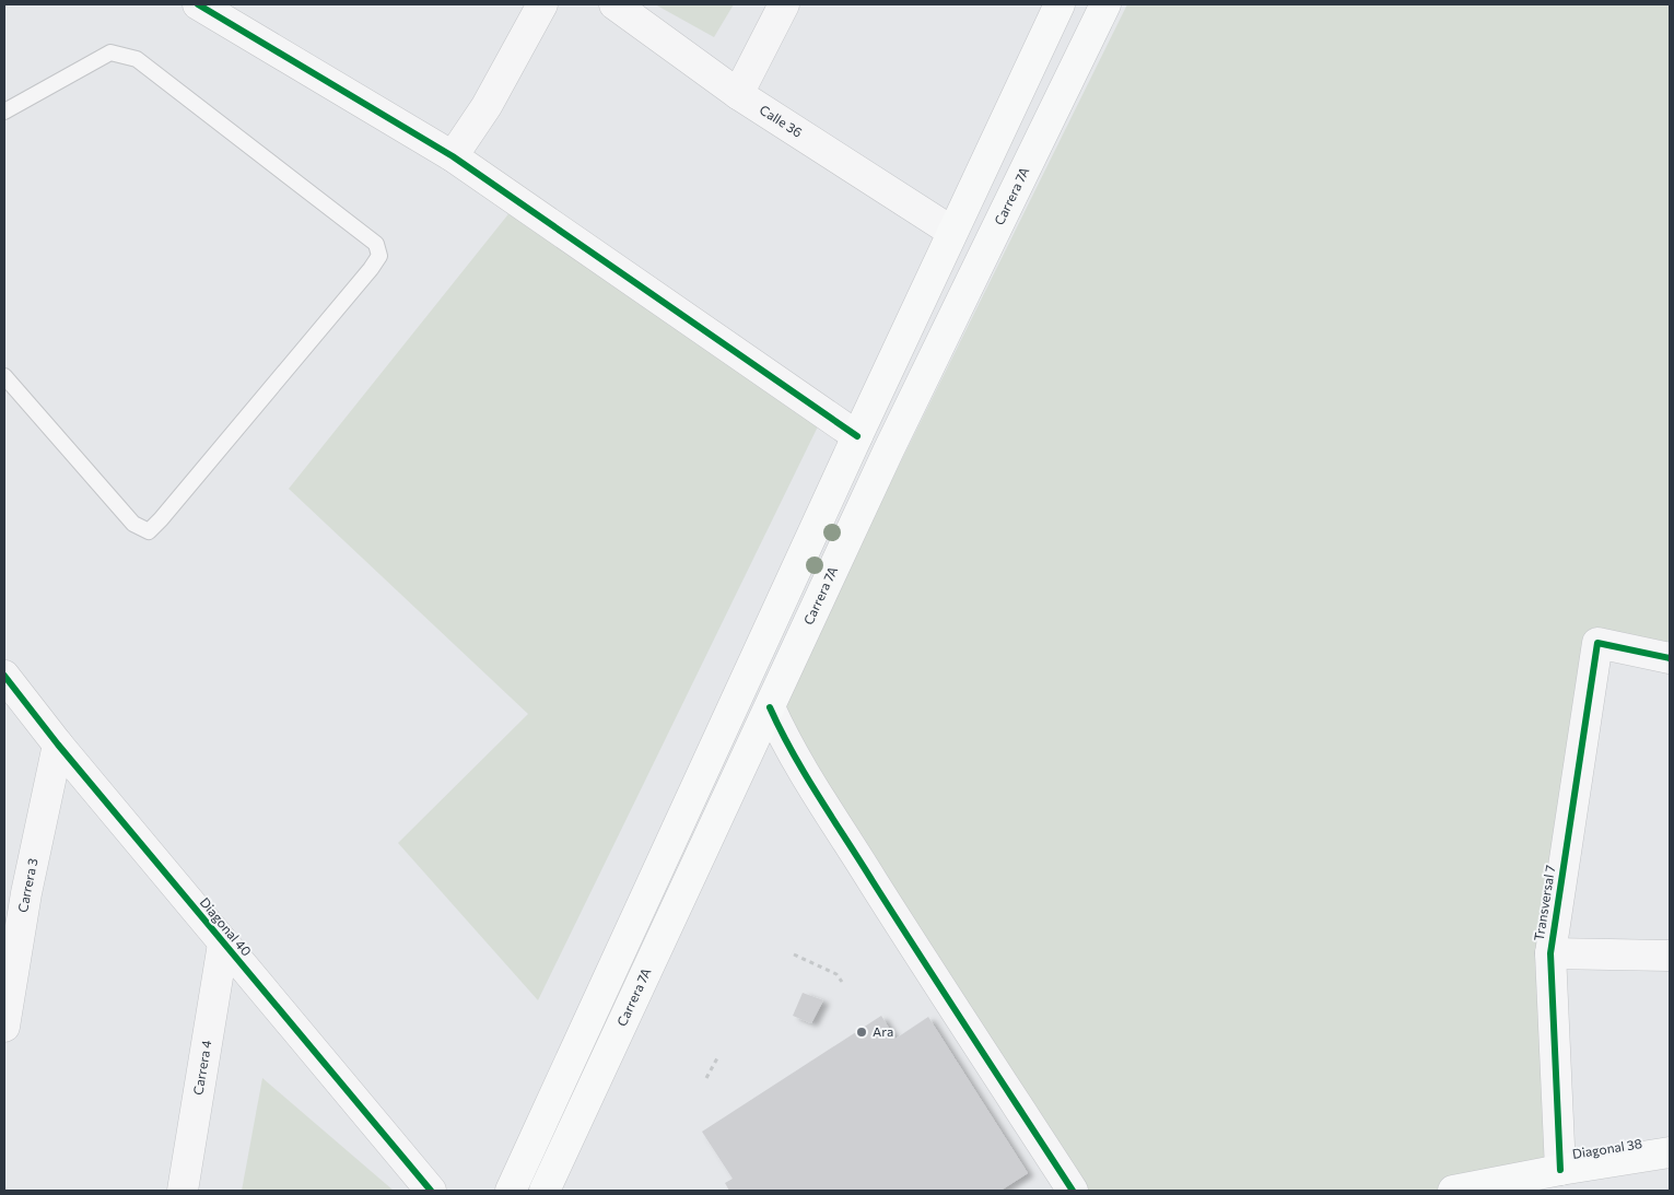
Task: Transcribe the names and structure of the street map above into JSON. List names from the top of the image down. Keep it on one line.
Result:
{"streets":{"main road":["Carrera 7A","Diagonal 38"],"street":["Calle 36","Carrera 3","Transversal 7","Diagonal 40","Carrera 4"]},"crossings":[["Carrera 3","Diagonal 40"],["Transversal 7","Diagonal 38"],["Diagonal 40","Carrera 4"]],"places":["Ara"]}
